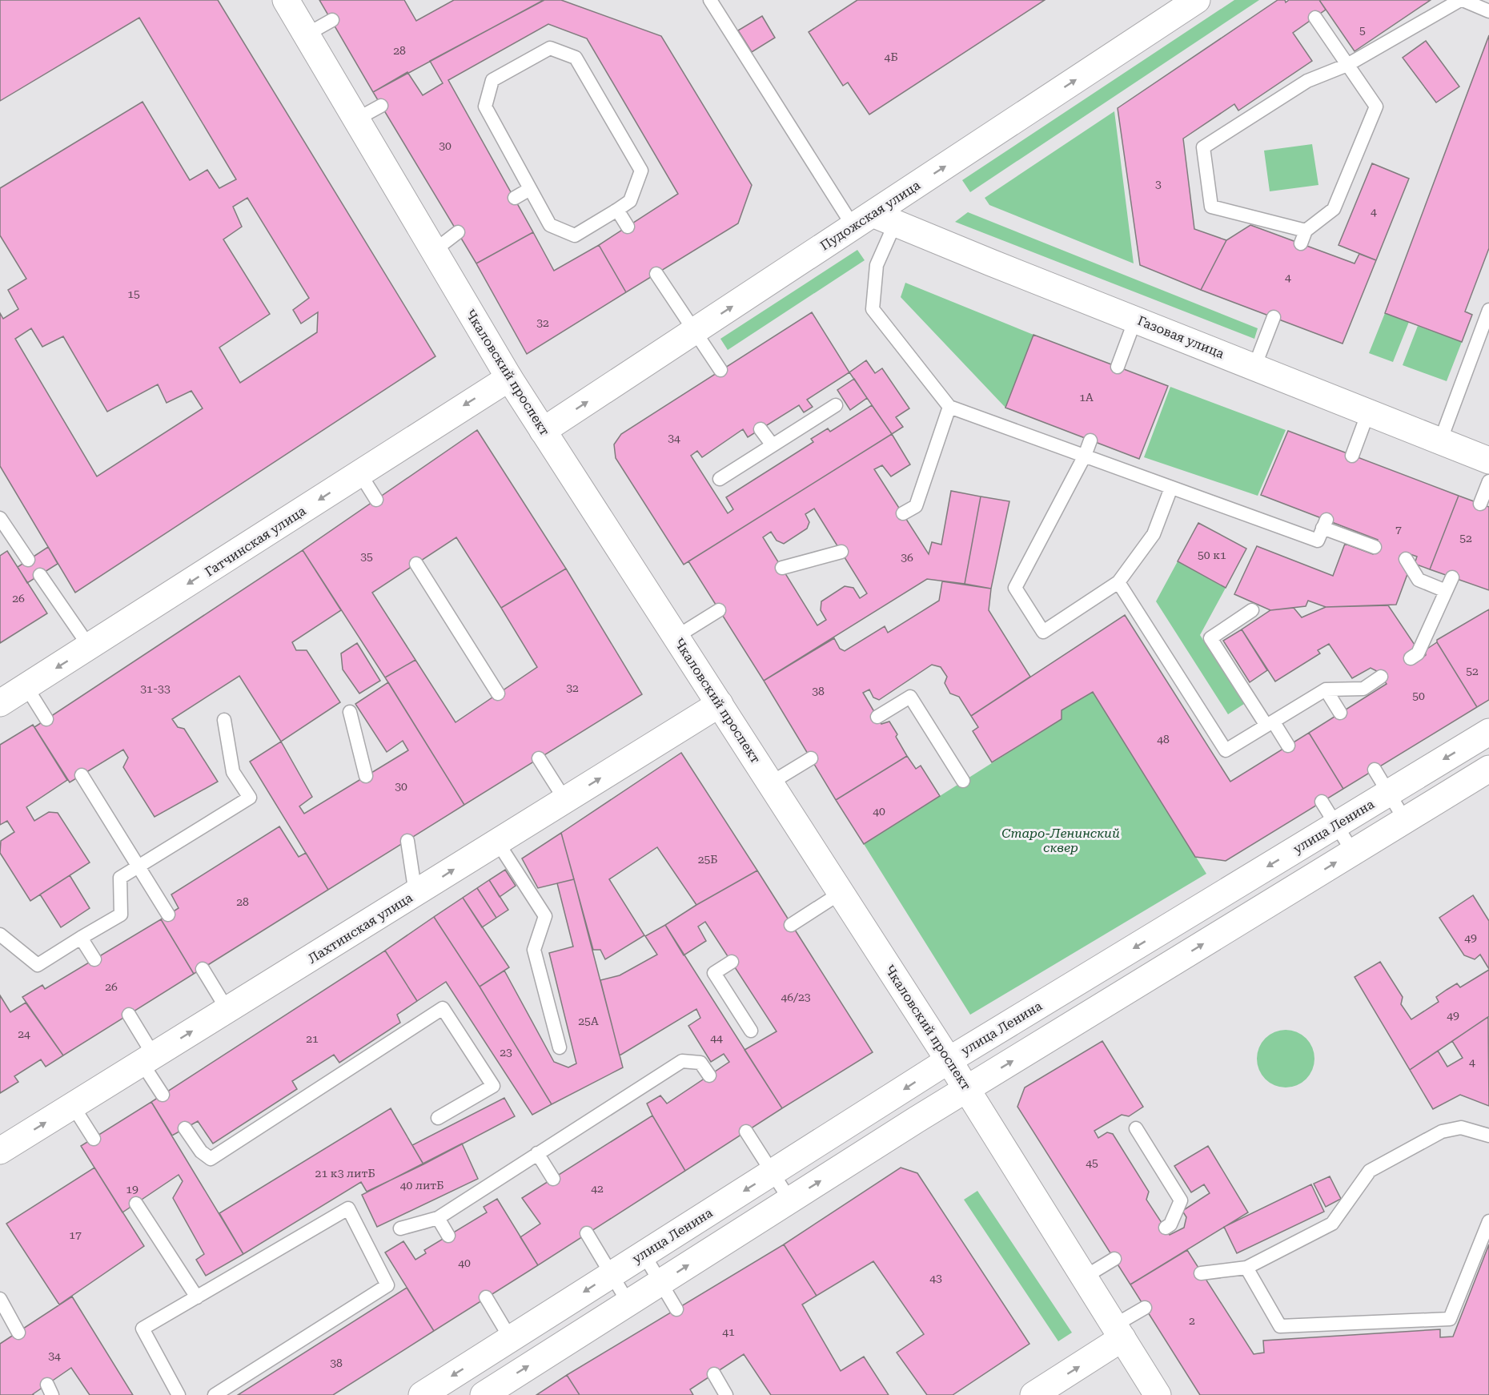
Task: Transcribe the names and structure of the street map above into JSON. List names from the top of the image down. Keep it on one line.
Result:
{"streets":{"street":["Пудожская улица","Газовая улица","Чкаловский проспект","Гатчинская улица","улица Ленина","Лахтинская улица"]},"crossings":[["Пудожская улица","Газовая улица"],["Пудожская улица","Чкаловский проспект"],["Чкаловский проспект","Гатчинская улица"],["Чкаловский проспект","улица Ленина"],["Чкаловский проспект","Лахтинская улица"]],"one_way":["Пудожская улица","Гатчинская улица","Лахтинская улица"],"parks":["Старо-Ленинский сквер"],"house_numbers":["5","28","4Б","30","3","4","4","15","32","1А","34","7","52","50 к1","35","36","26","52","32","31-33","38","50","48","30","40","25Б","28","49","26","46/23","49","25А","24","44","21","23","4","45","21 к3 литБ","40 литБ","42","19","17","40","43","2","41","34","38"]}
